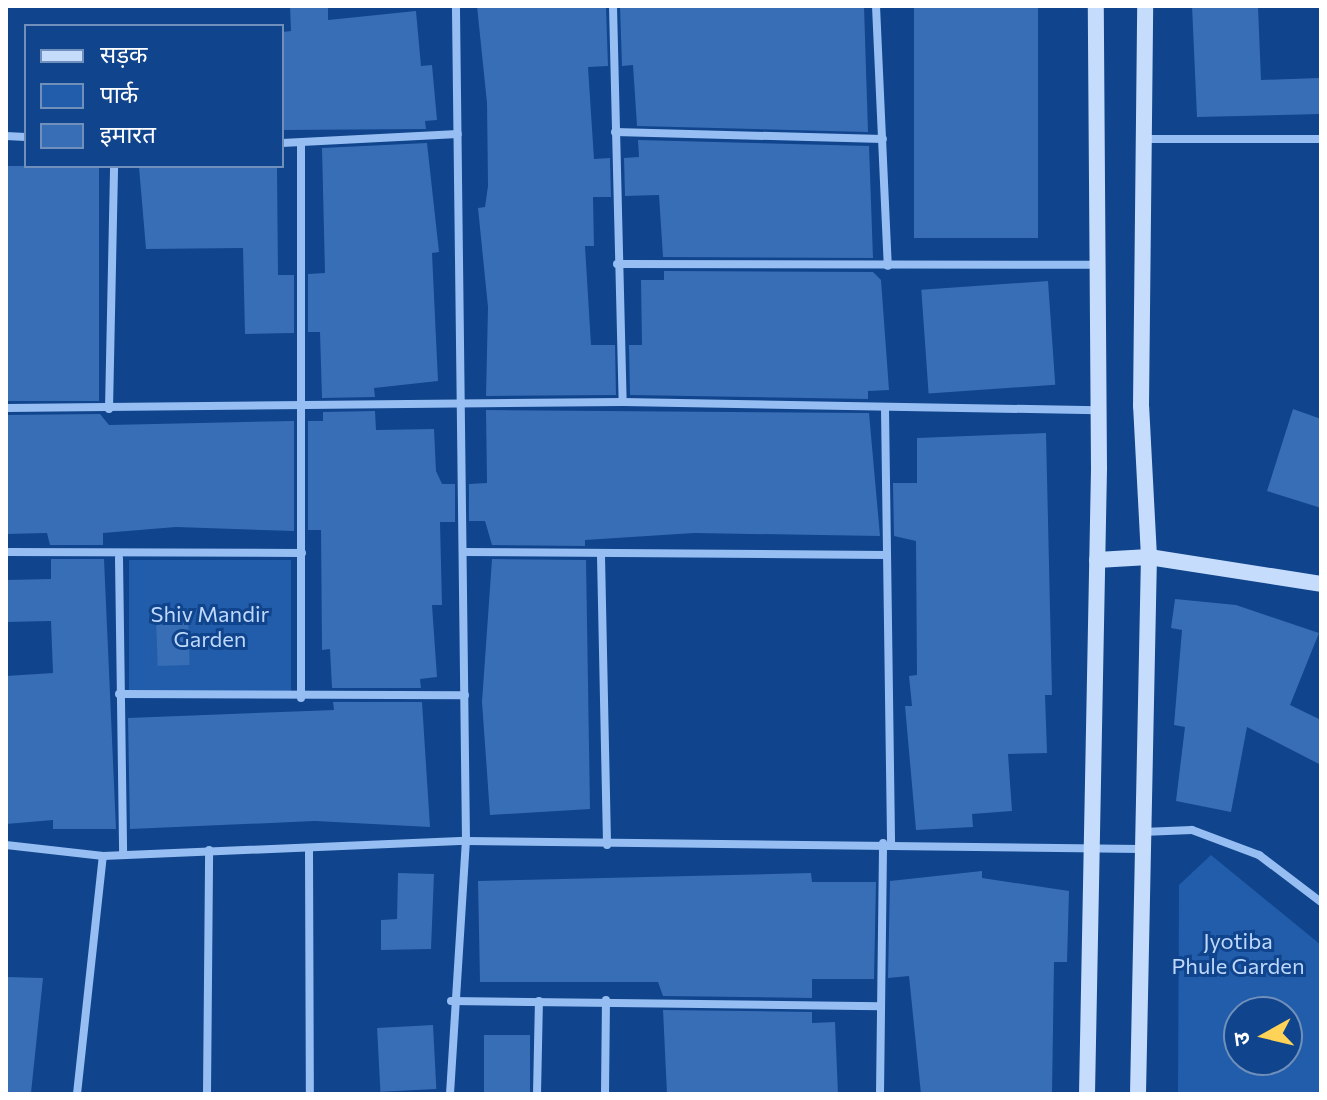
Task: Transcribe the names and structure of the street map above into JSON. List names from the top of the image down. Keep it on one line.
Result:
{"parks":["Shiv Mandir Garden","Jyotiba Phule Garden"],"legend":["सड़क","पार्क","इमारत"],"north":"left"}
